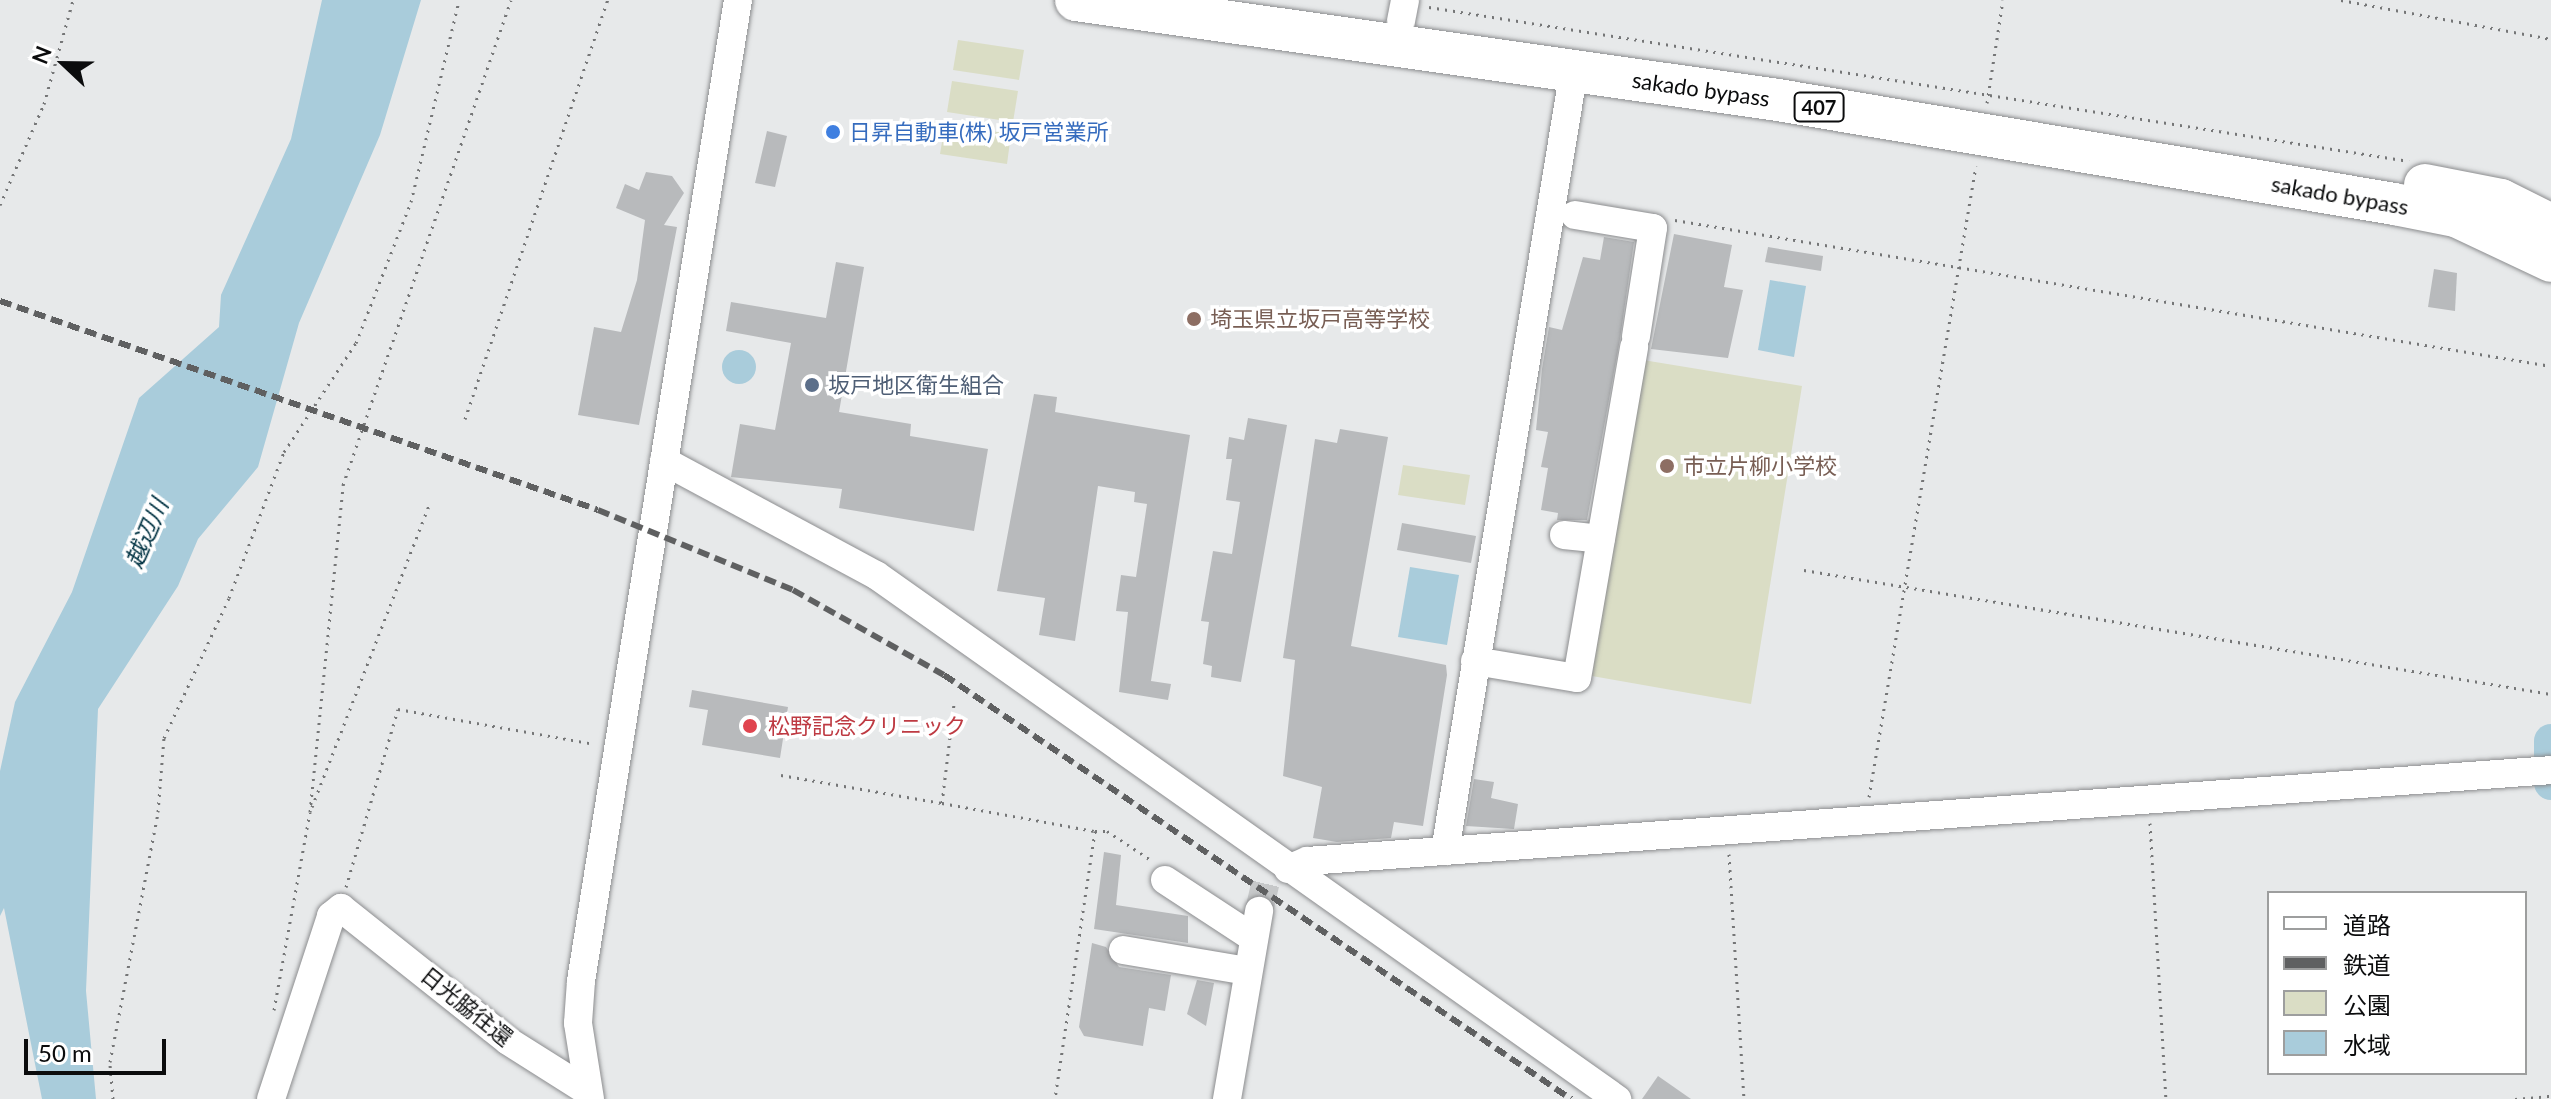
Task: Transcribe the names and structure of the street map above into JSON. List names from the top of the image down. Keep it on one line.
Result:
{"streets":{"highway":["sakado bypass","407"],"street":["日光脇往還"]},"water":["越辺川"],"places":["日昇自動車(株) 坂戸営業所","埼玉県立坂戸高等学校","坂戸地区衛生組合","市立片柳小学校","松野記念クリニック"],"legend":["道路","鉄道","公園","水域"],"scale_bar":"50 m","north":"left"}
